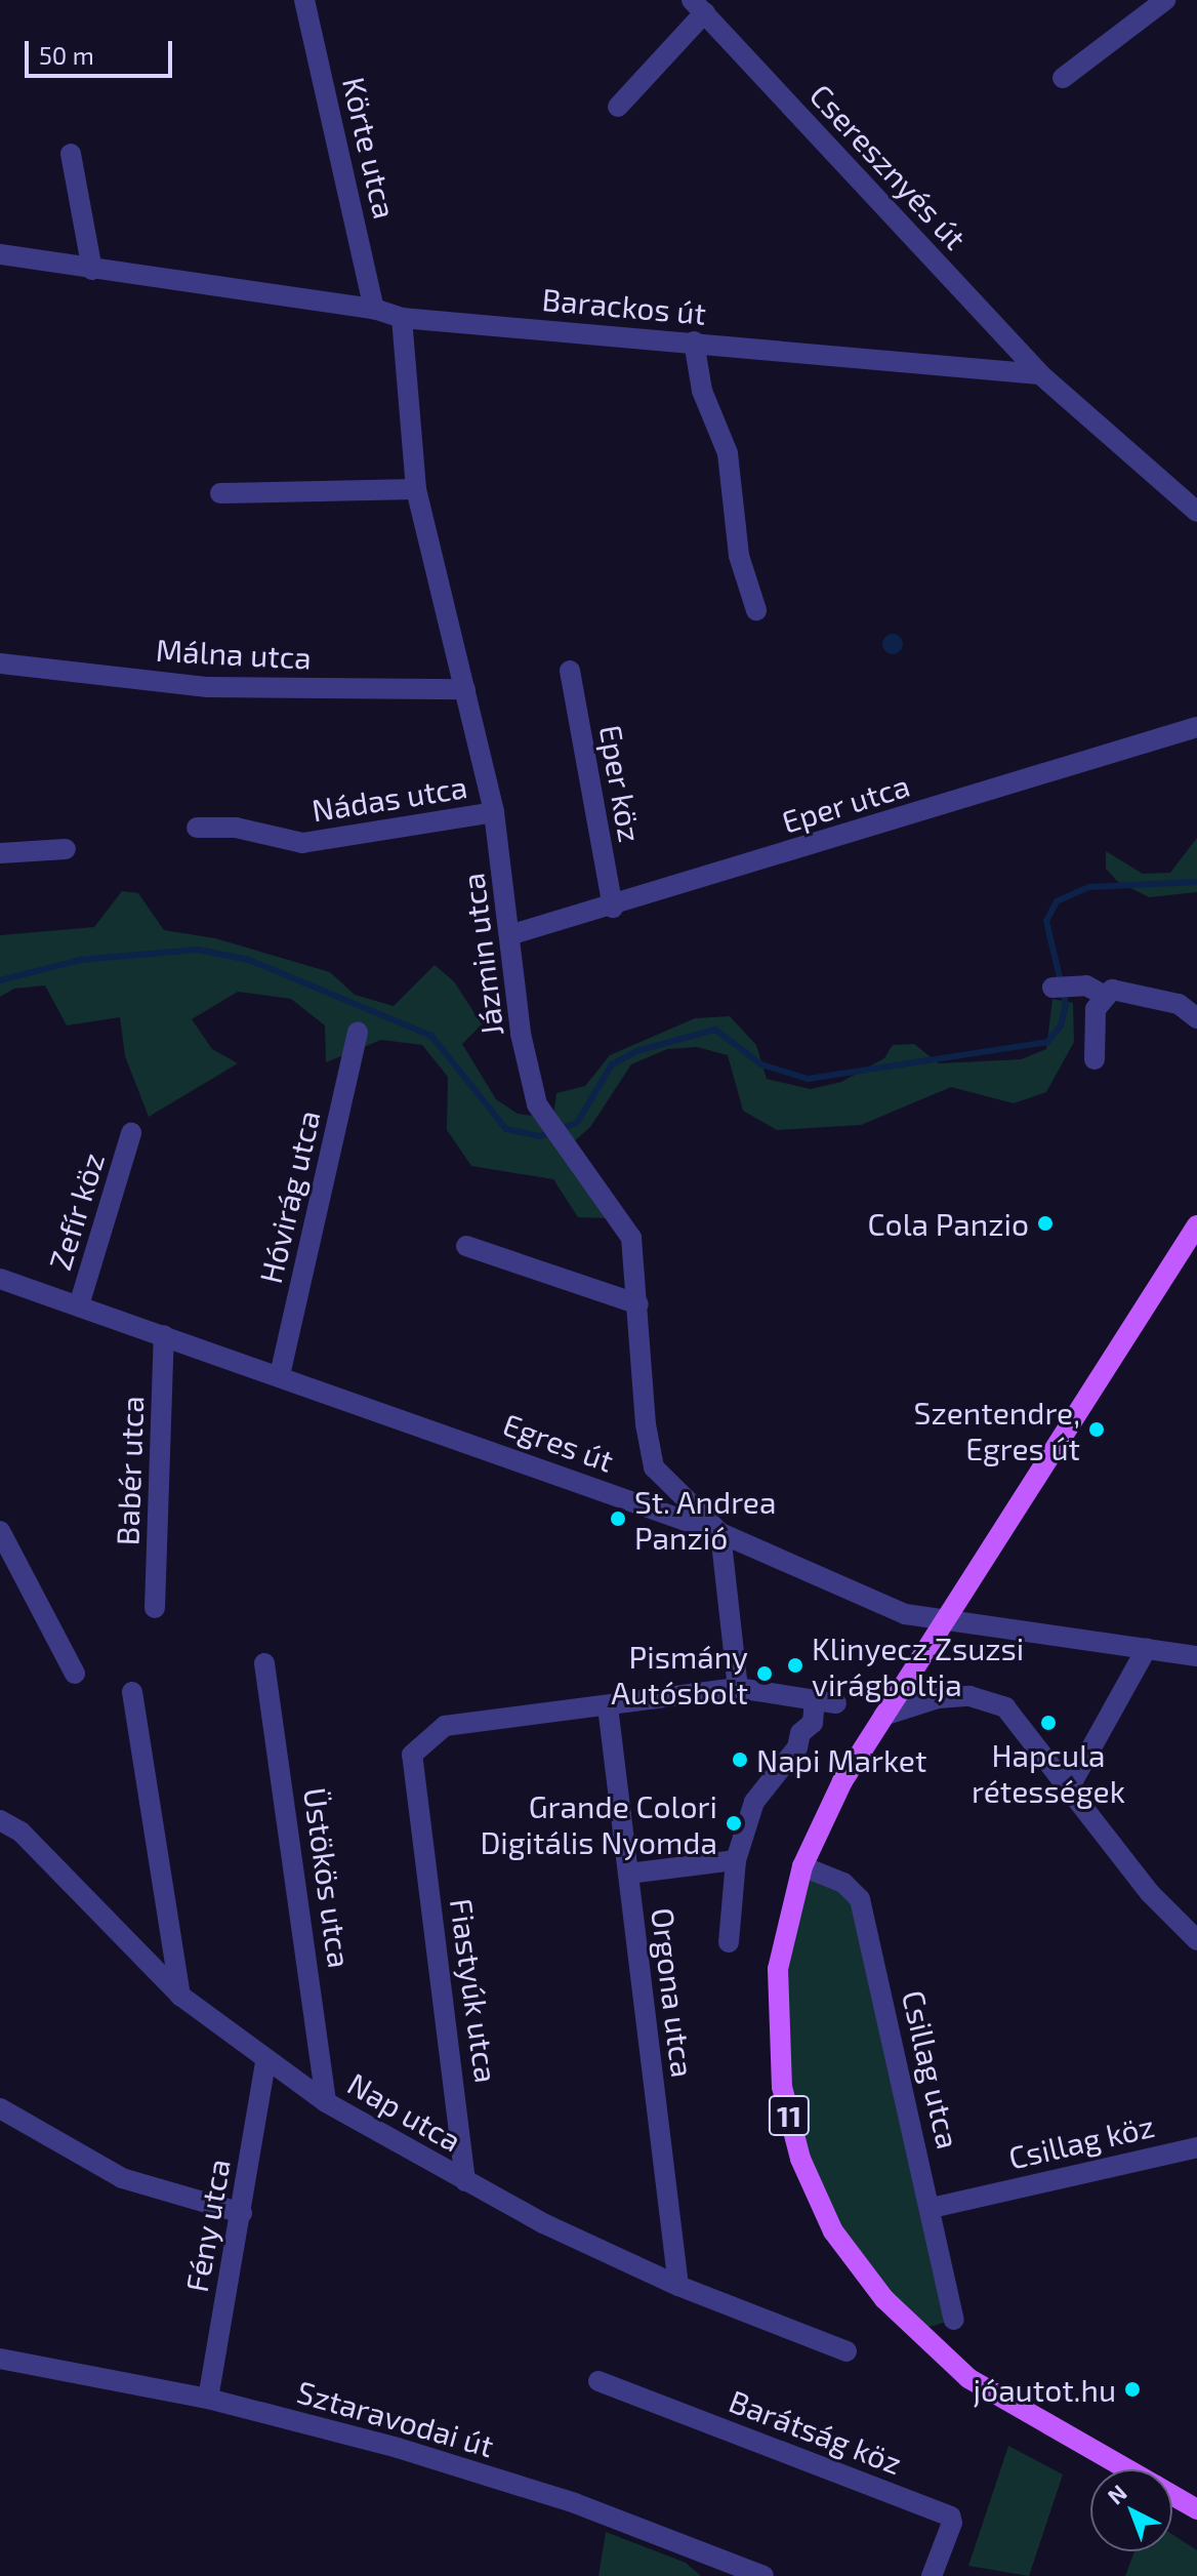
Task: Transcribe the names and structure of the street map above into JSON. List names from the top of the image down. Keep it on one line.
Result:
{"streets":{"main road":["11"],"street":["Körte utca","Cseresznyés út","Barackos út","Málna utca","Eper köz","Nádas utca","Eper utca","Jázmin utca","Hóvirág utca","Zefír köz","Egres út","Babér utca","Üstökös utca","Fiastyúk utca","Orgona utca","Csillag utca","Nap utca","Csillag köz","Fény utca","Sztaravodai út","Barátság köz"]},"crossings":[["Körte utca","Barackos út"],["Cseresznyés út","Barackos út"],["Barackos út","Jázmin utca"],["Málna utca","Jázmin utca"],["Eper köz","Eper utca"],["Nádas utca","Jázmin utca"],["Eper utca","Jázmin utca"],["Jázmin utca","Egres út"],["Hóvirág utca","Egres út"],["Zefír köz","Egres út"],["Egres út","Babér utca"],["Egres út","11"],["Üstökös utca","Nap utca"],["Fiastyúk utca","Orgona utca"],["Fiastyúk utca","Nap utca"],["Orgona utca","Nap utca"],["Csillag utca","11"],["Csillag utca","Csillag köz"],["Nap utca","Fény utca"],["Fény utca","Sztaravodai út"]],"places":["Cola Panzio","Szentendre, Egres út","St. Andrea Panzió","Klinyecz Zsuzsi virágboltja","Pismány Autósbolt","Hapcula rétességek","Napi Market","Grande Colori Digitális Nyomda","jóautot.hu"],"scale_bar":"50 m","north":"top left"}
